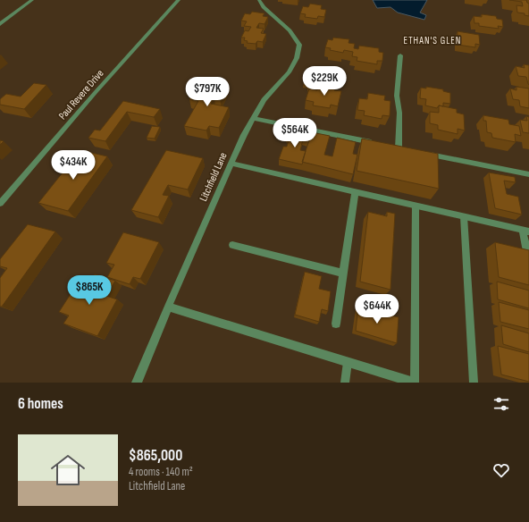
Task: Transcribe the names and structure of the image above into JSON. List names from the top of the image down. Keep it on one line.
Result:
{"streets":{"street":["Paul Revere Drive","Litchfield Lane"]},"districts":["ETHAN'S GLEN"],"page":{"price":["$229K","$797K","$564K","$434K","$865K","$644K"],"heading":"6 homes","list":[{"name":"$865,000","note":"4 rooms · 140 m² · Litchfield Lane"}]}}
